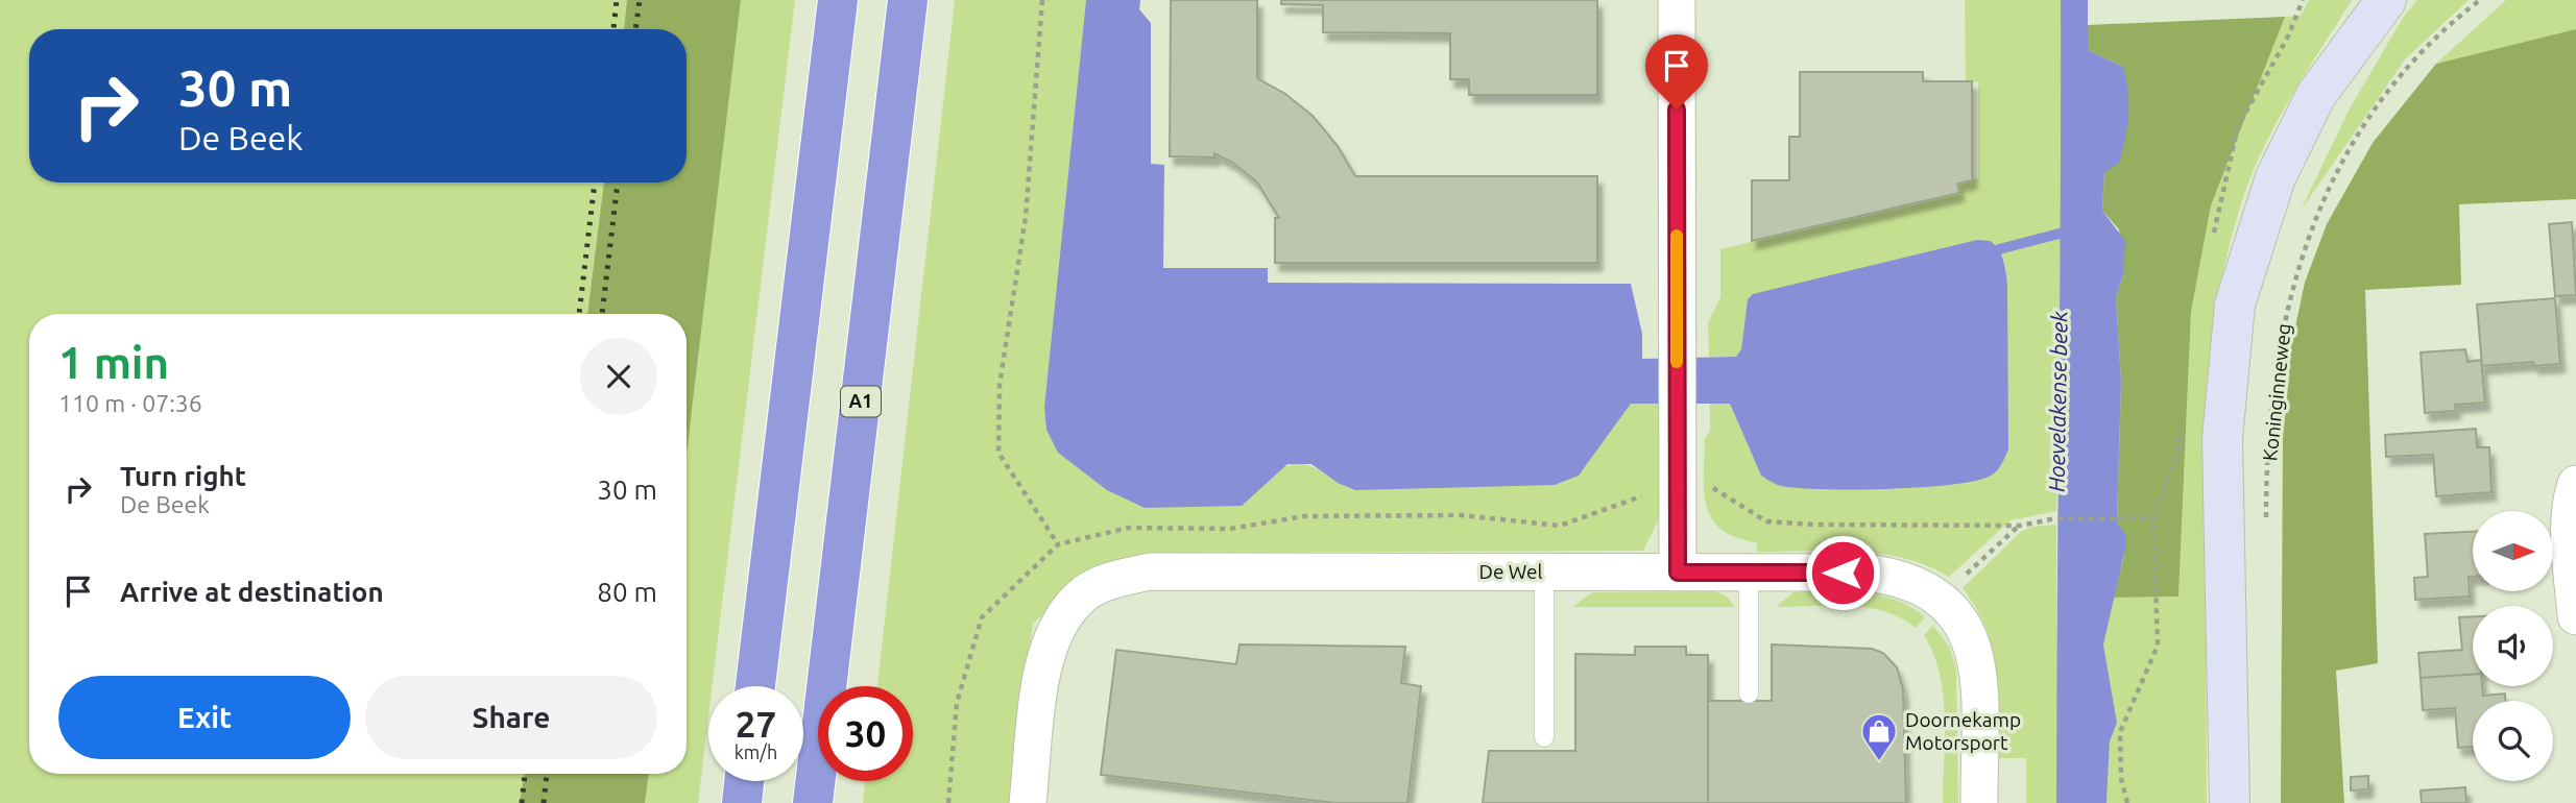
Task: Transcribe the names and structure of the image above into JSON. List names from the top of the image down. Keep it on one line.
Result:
{"streets":{"highway":["A1"],"street":["De Wel"],"path":["Koninginneweg"]},"water":["Hoevelakense beek"],"places":{"shop":["Doornekamp Motorsport"]},"north":"right","page":{"turn":["30 m","De Beek"],"heading":["1 min","110 m · 07:36"],"list":[{"name":"Turn right","note":"De Beek","value":"30 m"},{"name":"Arrive at destination","value":"80 m"}],"buttons":["Exit","Share"],"speed":"27 km/h","limit":"30"}}
